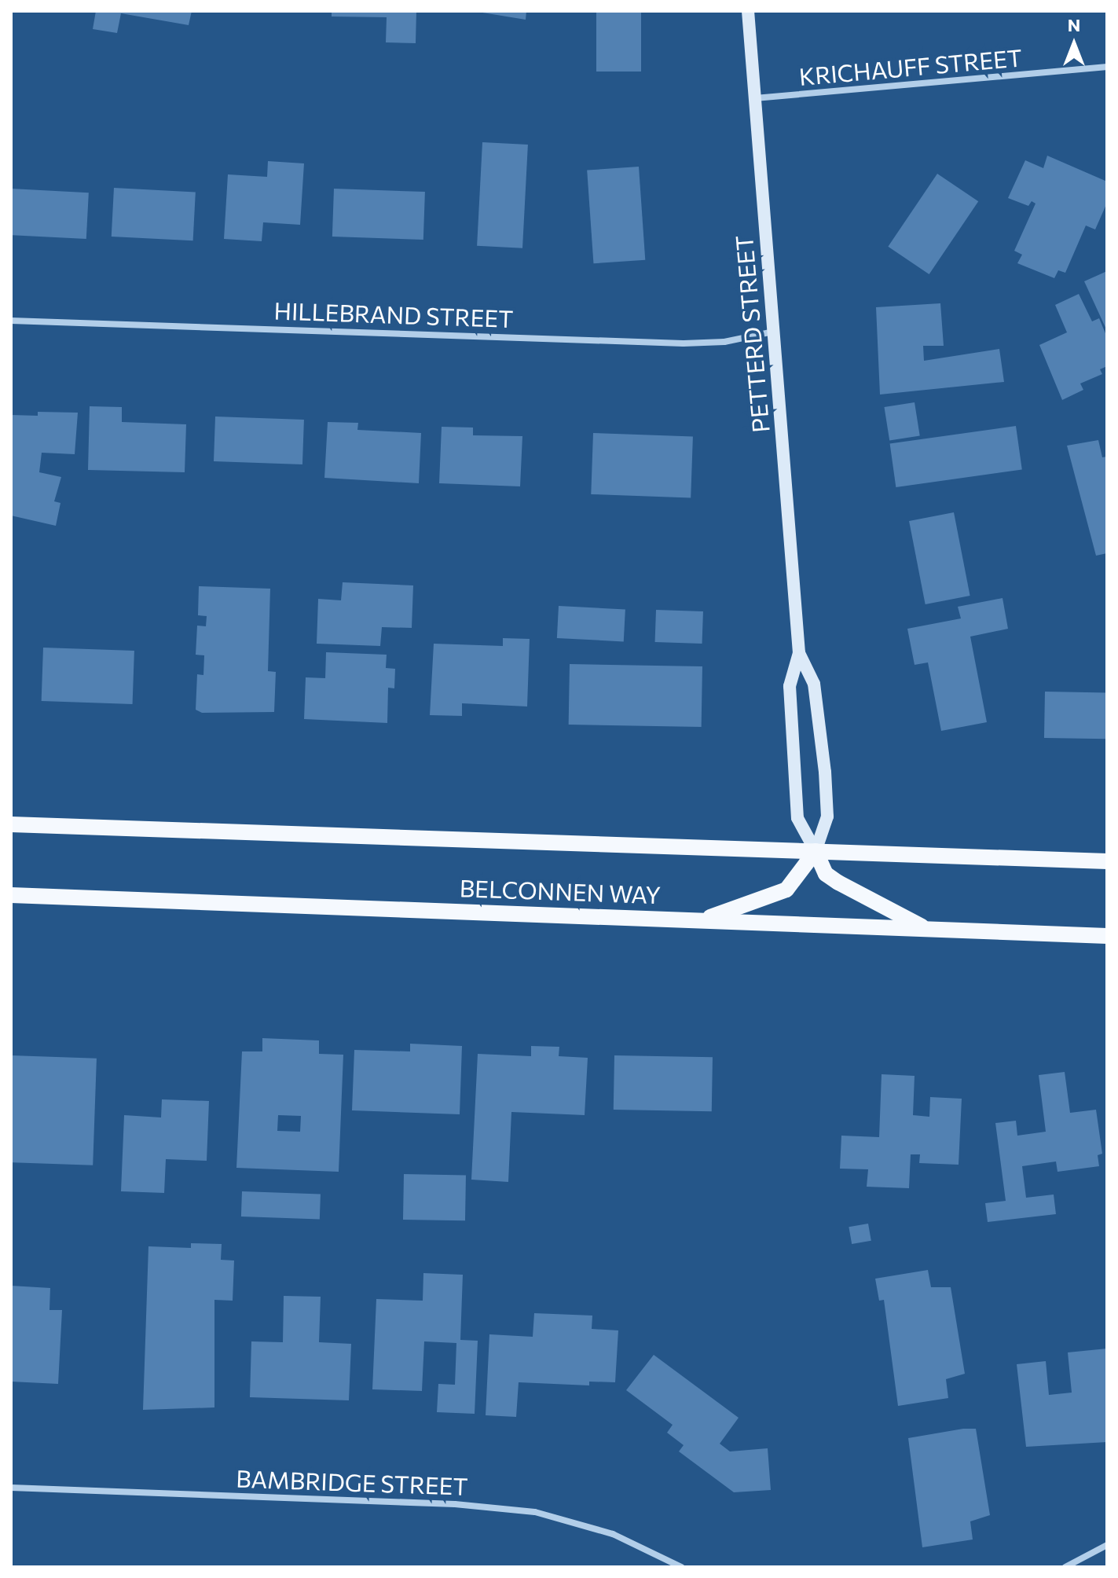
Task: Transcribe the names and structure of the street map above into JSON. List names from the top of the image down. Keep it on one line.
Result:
{"streets":{"main road":["BELCONNEN WAY"],"street":["KRICHAUFF STREET","HILLEBRAND STREET","PETTERD STREET","BAMBRIDGE STREET"]},"crossings":[["KRICHAUFF STREET","PETTERD STREET"],["HILLEBRAND STREET","PETTERD STREET"],["PETTERD STREET","BELCONNEN WAY"]],"north":"top"}
